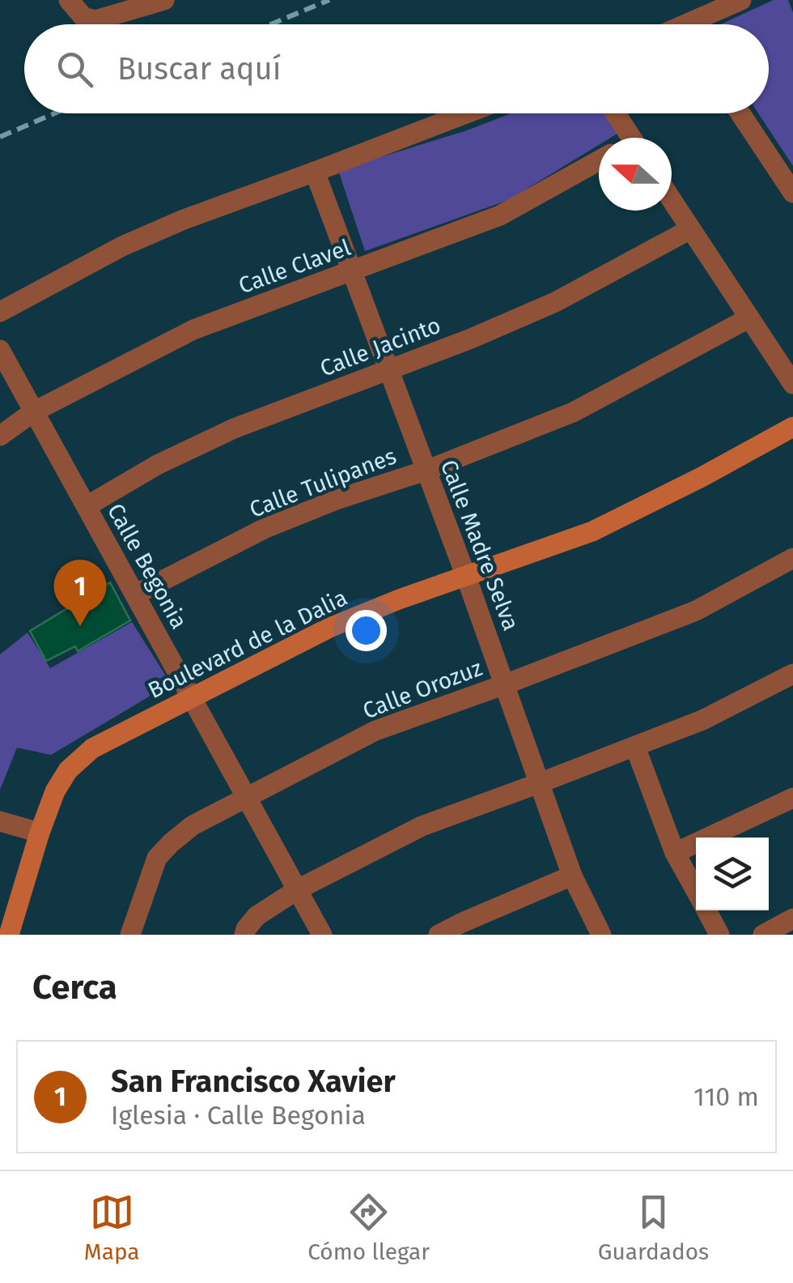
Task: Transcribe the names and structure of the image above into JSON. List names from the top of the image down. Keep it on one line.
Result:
{"streets":{"street":["Calle Clavel","Calle Jacinto","Calle Tulipanes","Calle Madre Selva","Calle Begonia","Boulevard de la Dalia","Calle Orozuz"]},"crossings":[["Calle Clavel","Calle Madre Selva"],["Calle Clavel","Calle Begonia"],["Calle Jacinto","Calle Madre Selva"],["Calle Jacinto","Calle Begonia"],["Calle Tulipanes","Calle Madre Selva"],["Calle Tulipanes","Calle Begonia"],["Calle Madre Selva","Boulevard de la Dalia"],["Calle Madre Selva","Calle Orozuz"],["Calle Begonia","Boulevard de la Dalia"],["Calle Begonia","Calle Orozuz"]],"north":"left","page":{"search":"Buscar aquí","pins":"1","heading":"Cerca","list":[{"mark":"1","name":"San Francisco Xavier","note":"Iglesia · Calle Begonia","value":"110 m"}],"nav":["Mapa","Cómo llegar","Guardados"]}}
